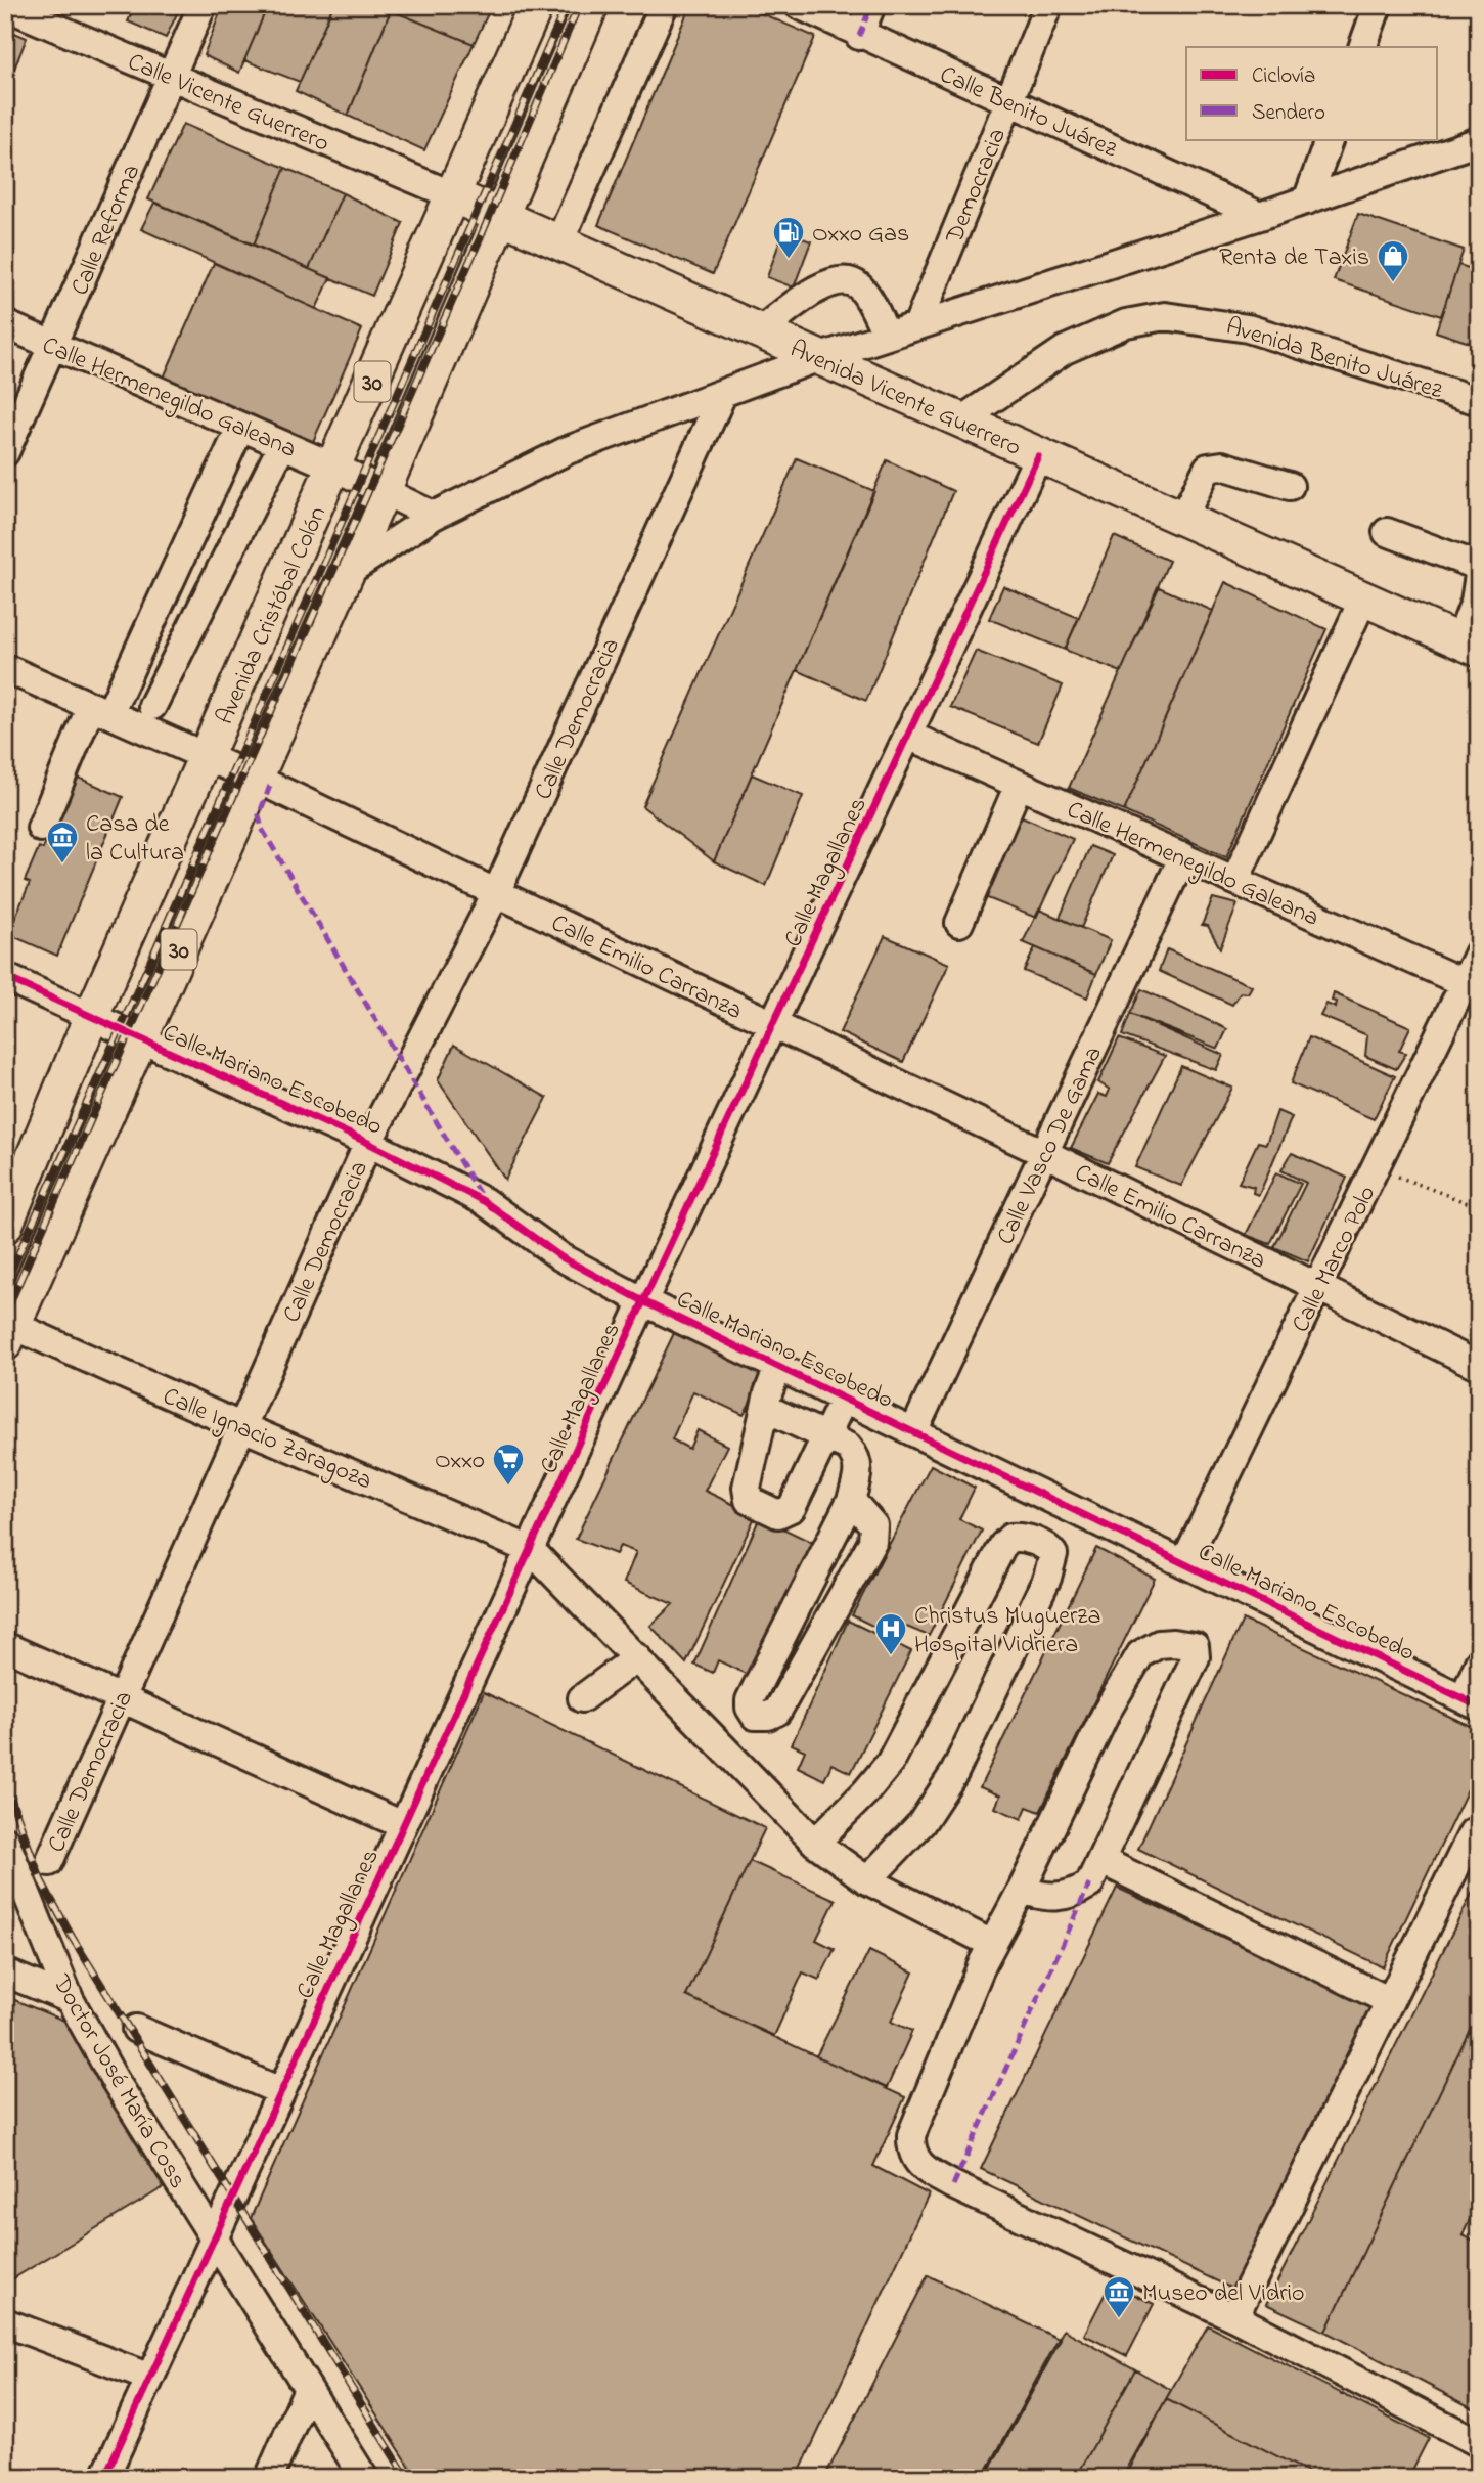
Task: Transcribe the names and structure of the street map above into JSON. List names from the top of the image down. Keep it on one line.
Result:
{"streets":{"main road":["30","Avenida Vicente Guerrero","Avenida Cristóbal Colón"],"street":["Calle Vicente Guerrero","Calle Benito Juárez","Democracia","Calle Reforma","Avenida Benito Juárez","Calle Hermenegildo Galeana","Calle Democracia","Calle Magallanes","Calle Emilio Carranza","Calle Mariano Escobedo","Calle Vasco De Gama","Calle Marco Polo","Calle Ignacio Zaragoza","Doctor José María Coss"]},"crossings":[["Calle Vicente Guerrero","Calle Reforma"],["Calle Vicente Guerrero","Avenida Vicente Guerrero"],["Calle Vicente Guerrero","Avenida Cristóbal Colón"],["Calle Benito Juárez","Democracia"],["Calle Reforma","Calle Hermenegildo Galeana"],["Avenida Benito Juárez","Avenida Vicente Guerrero"],["30","Avenida Cristóbal Colón"],["30","Calle Emilio Carranza"],["30","Calle Mariano Escobedo"],["30","Calle Ignacio Zaragoza"],["Calle Hermenegildo Galeana","Avenida Cristóbal Colón"],["Calle Hermenegildo Galeana","Calle Magallanes"],["Calle Hermenegildo Galeana","Calle Vasco De Gama"],["Calle Hermenegildo Galeana","Calle Marco Polo"],["Avenida Vicente Guerrero","Avenida Cristóbal Colón"],["Avenida Vicente Guerrero","Calle Magallanes"],["Avenida Cristóbal Colón","Calle Emilio Carranza"],["Avenida Cristóbal Colón","Calle Mariano Escobedo"],["Calle Democracia","Calle Emilio Carranza"],["Calle Democracia","Calle Mariano Escobedo"],["Calle Democracia","Calle Ignacio Zaragoza"],["Calle Magallanes","Calle Emilio Carranza"],["Calle Magallanes","Calle Mariano Escobedo"],["Calle Magallanes","Calle Ignacio Zaragoza"],["Calle Magallanes","Doctor José María Coss"],["Calle Emilio Carranza","Calle Vasco De Gama"],["Calle Emilio Carranza","Calle Marco Polo"],["Calle Mariano Escobedo","Calle Vasco De Gama"],["Calle Mariano Escobedo","Calle Marco Polo"]],"places":{"fuel station":["Oxxo Gas"],"shop":["Renta de Taxis"],"museum":["Casa de la Cultura","Museo del Vidrio"],"supermarket":["Oxxo"],"hospital":["Christus Muguerza Hospital Vidriera"]},"legend":["Ciclovía","Sendero"]}
